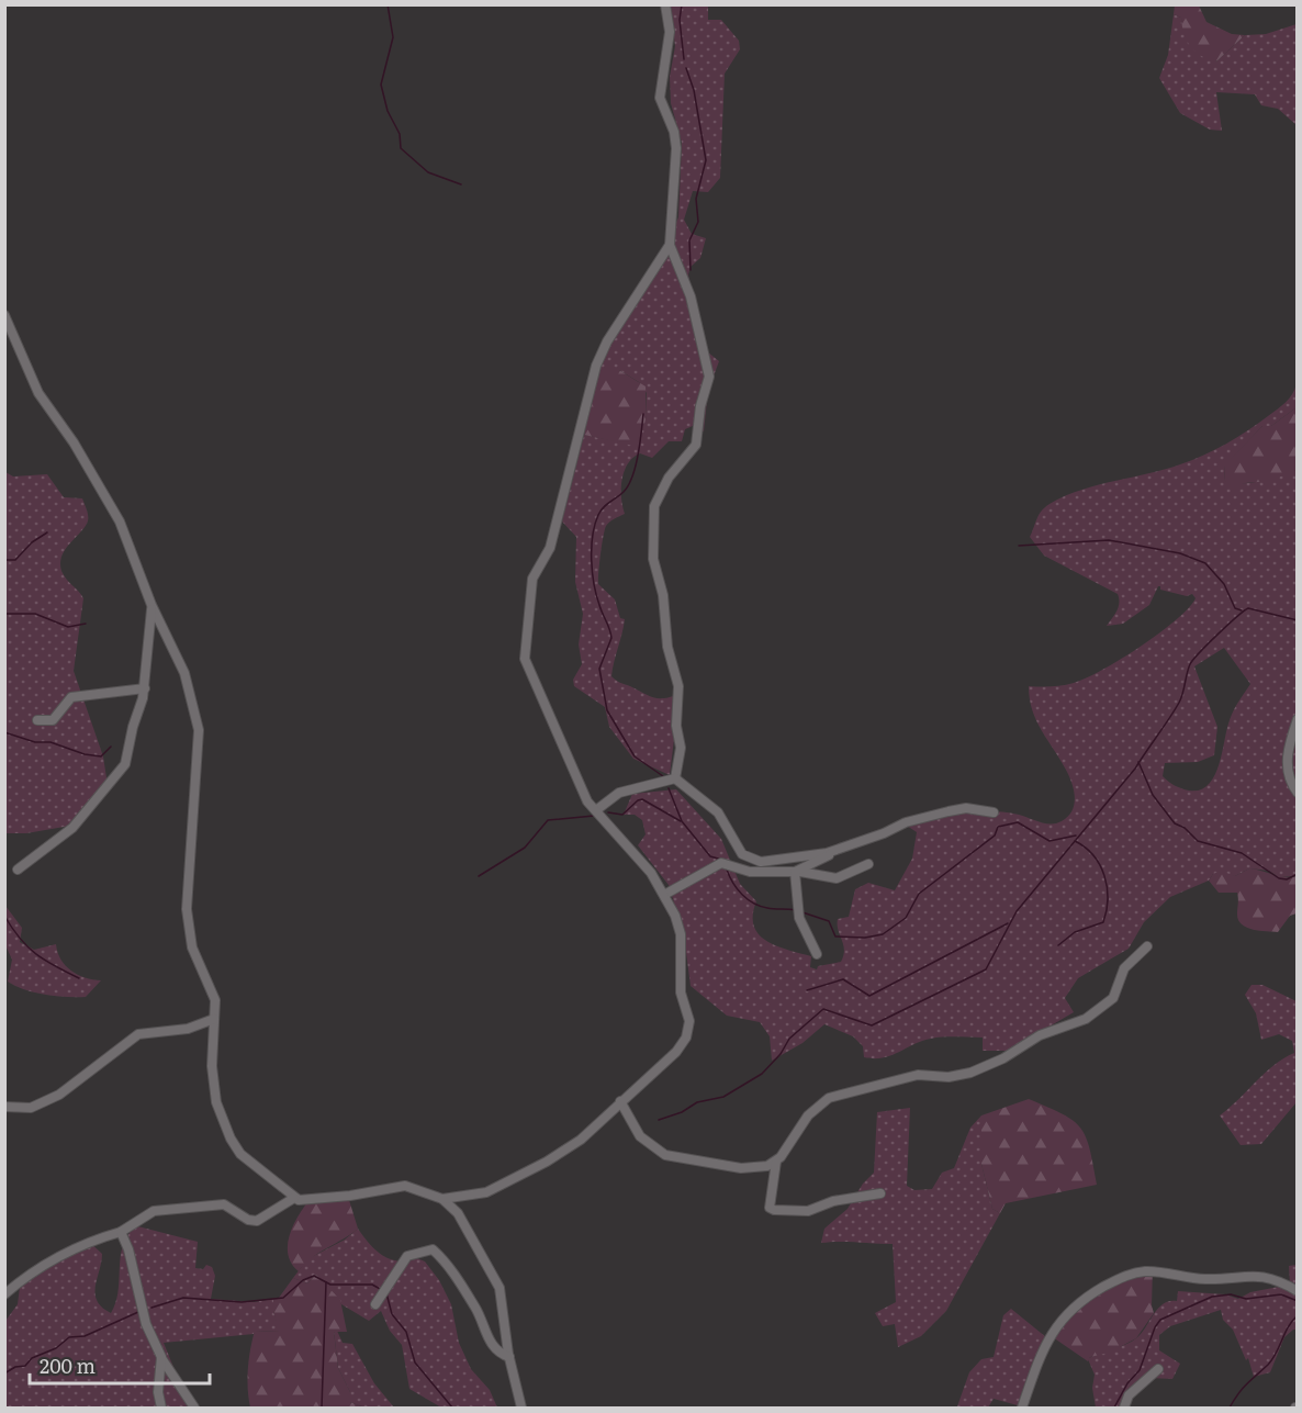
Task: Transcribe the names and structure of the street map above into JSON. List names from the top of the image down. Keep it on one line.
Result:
{"scale_bar":"200 m"}
